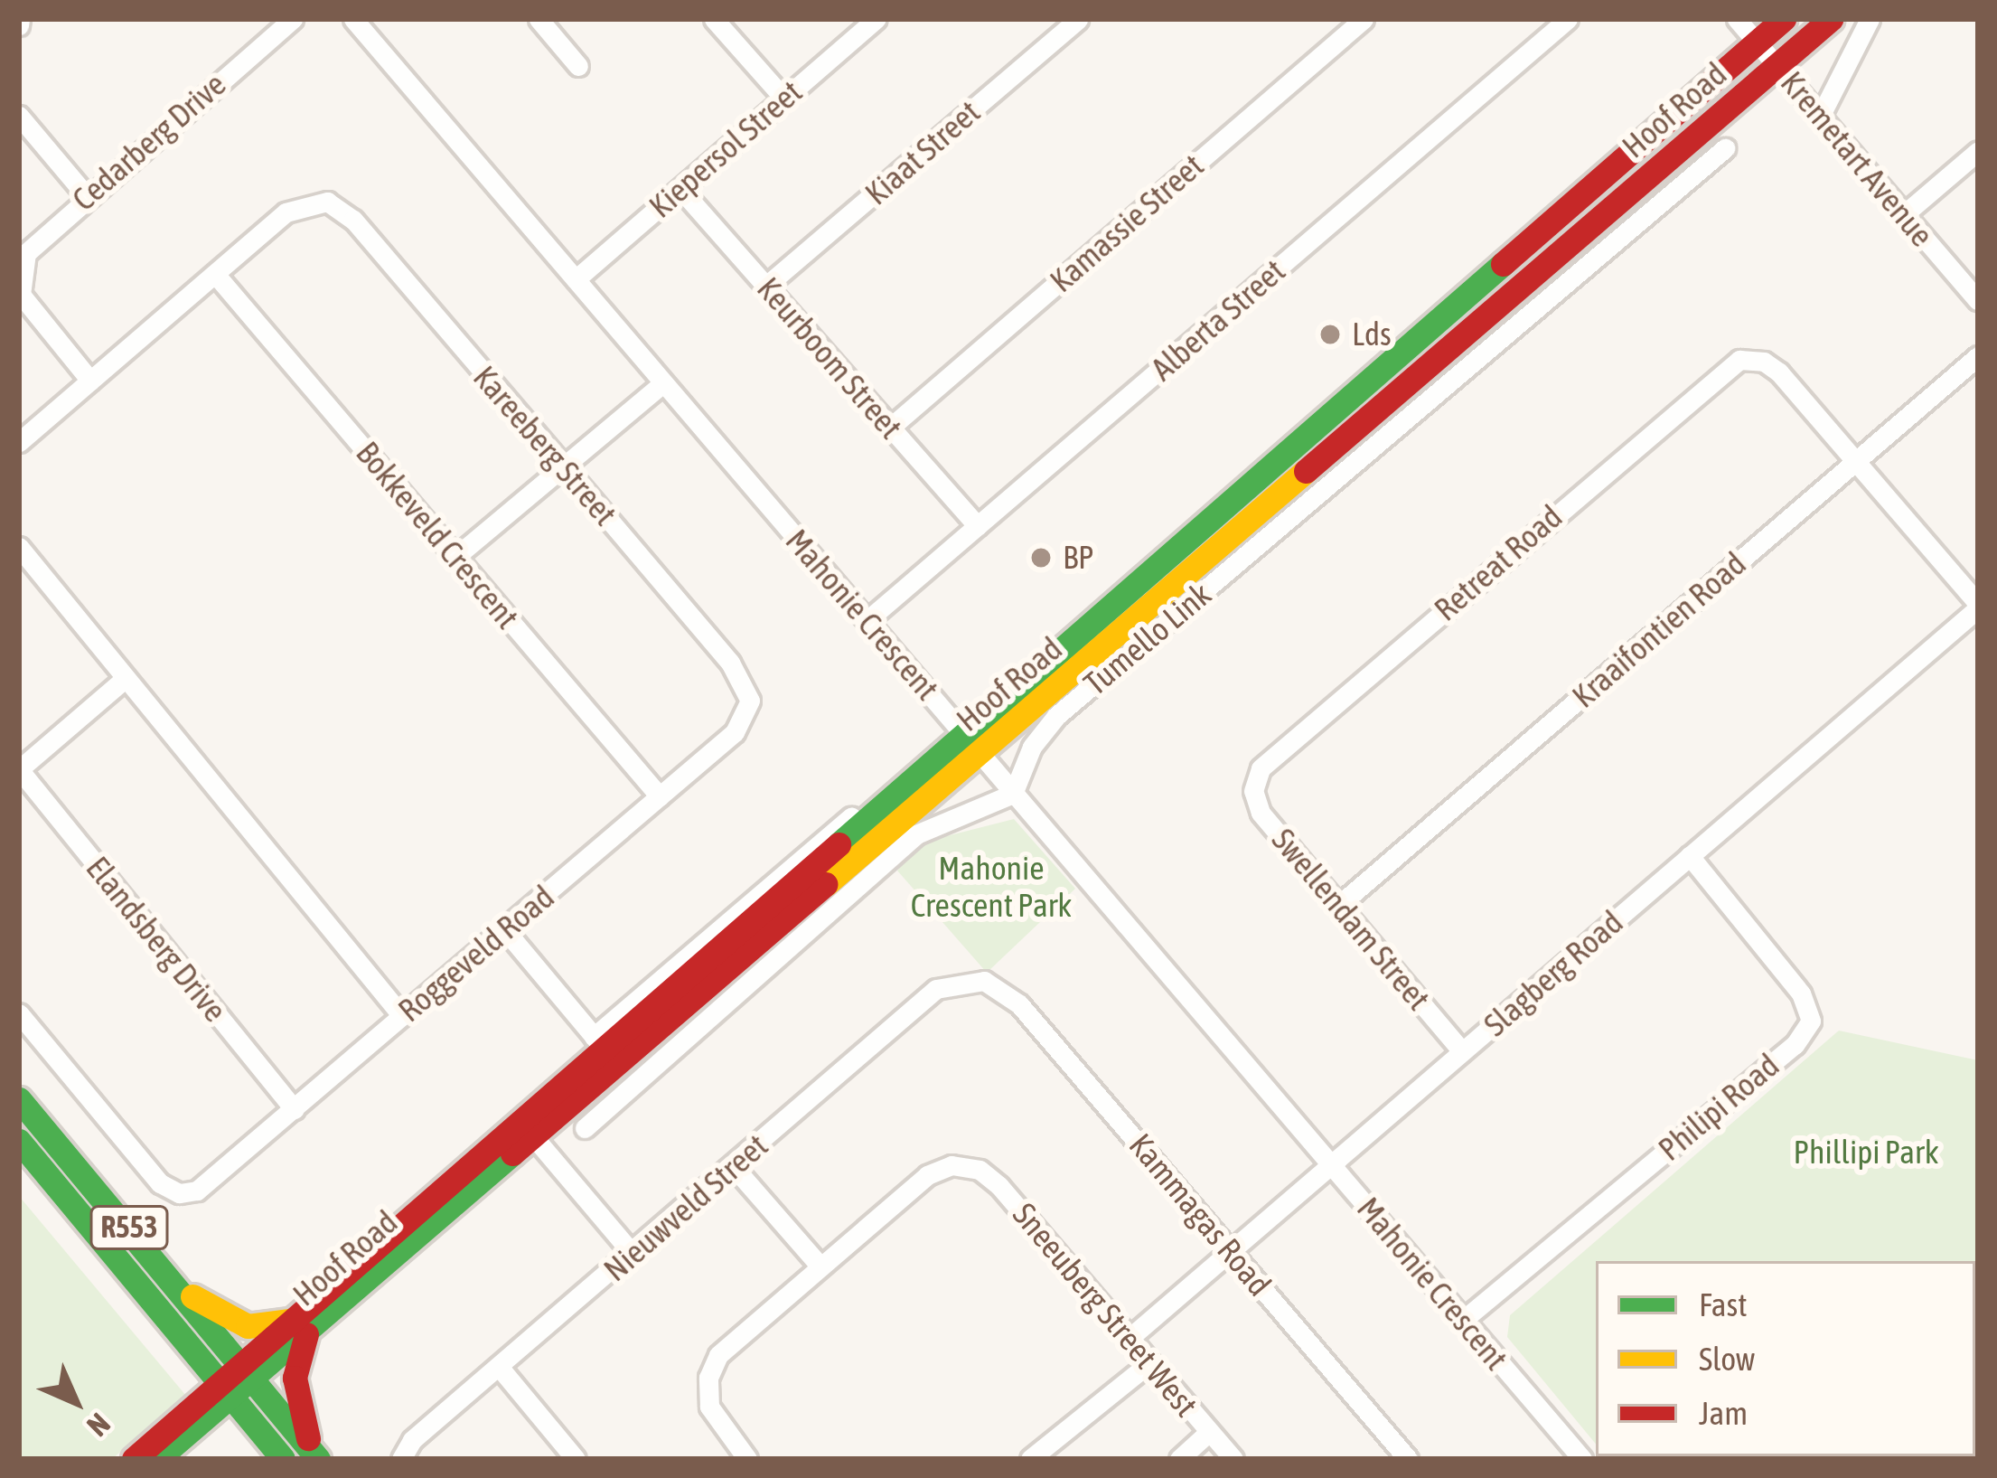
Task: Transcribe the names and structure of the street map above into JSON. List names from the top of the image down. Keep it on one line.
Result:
{"streets":{"main road":["Hoof Road","R553"],"street":["Cedarberg Drive","Kiepersol Street","Kiaat Street","Kremetart Avenue","Kamassie Street","Alberta Street","Keurboom Street","Kareeberg Street","Bokkeveld Crescent","Retreat Road","Mahonie Crescent","Kraaifontien Road","Tumello Link","Swellendam Street","Elandsberg Drive","Roggeveld Road","Slagberg Road","Philipi Road","Nieuwveld Street","Kammagas Road","Sneeuberg Street West"]},"crossings":[["Hoof Road","Kremetart Avenue"],["Hoof Road","Mahonie Crescent"],["Hoof Road","R553"],["Kiepersol Street","Keurboom Street"],["Kiepersol Street","Mahonie Crescent"],["Kiaat Street","Keurboom Street"],["Kamassie Street","Keurboom Street"],["Alberta Street","Keurboom Street"],["Alberta Street","Mahonie Crescent"],["Kareeberg Street","Bokkeveld Crescent"],["Kareeberg Street","Roggeveld Road"],["Bokkeveld Crescent","Roggeveld Road"],["Retreat Road","Kraaifontien Road"],["Retreat Road","Swellendam Street"],["Mahonie Crescent","Tumello Link"],["Mahonie Crescent","Slagberg Road"],["Mahonie Crescent","Philipi Road"],["Kraaifontien Road","Swellendam Street"],["Swellendam Street","Slagberg Road"],["Elandsberg Drive","Roggeveld Road"],["Slagberg Road","Philipi Road"],["Slagberg Road","Kammagas Road"],["Slagberg Road","Sneeuberg Street West"],["Nieuwveld Street","Kammagas Road"]],"parks":["Mahonie Crescent Park","Phillipi Park"],"places":["Lds","BP"],"legend":["Fast","Slow","Jam"],"north":"bottom right"}
